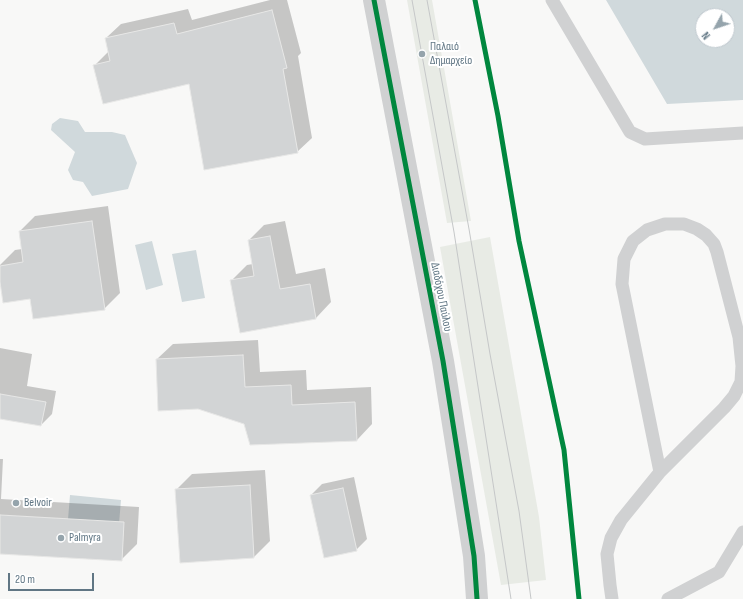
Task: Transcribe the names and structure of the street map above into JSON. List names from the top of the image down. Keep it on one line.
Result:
{"streets":{"street":["Διαδόχου Παύλου"]},"places":["Παλαιό Δημαρχείο","Belvoir","Palmyra"],"scale_bar":"20 m","north":"bottom left"}
